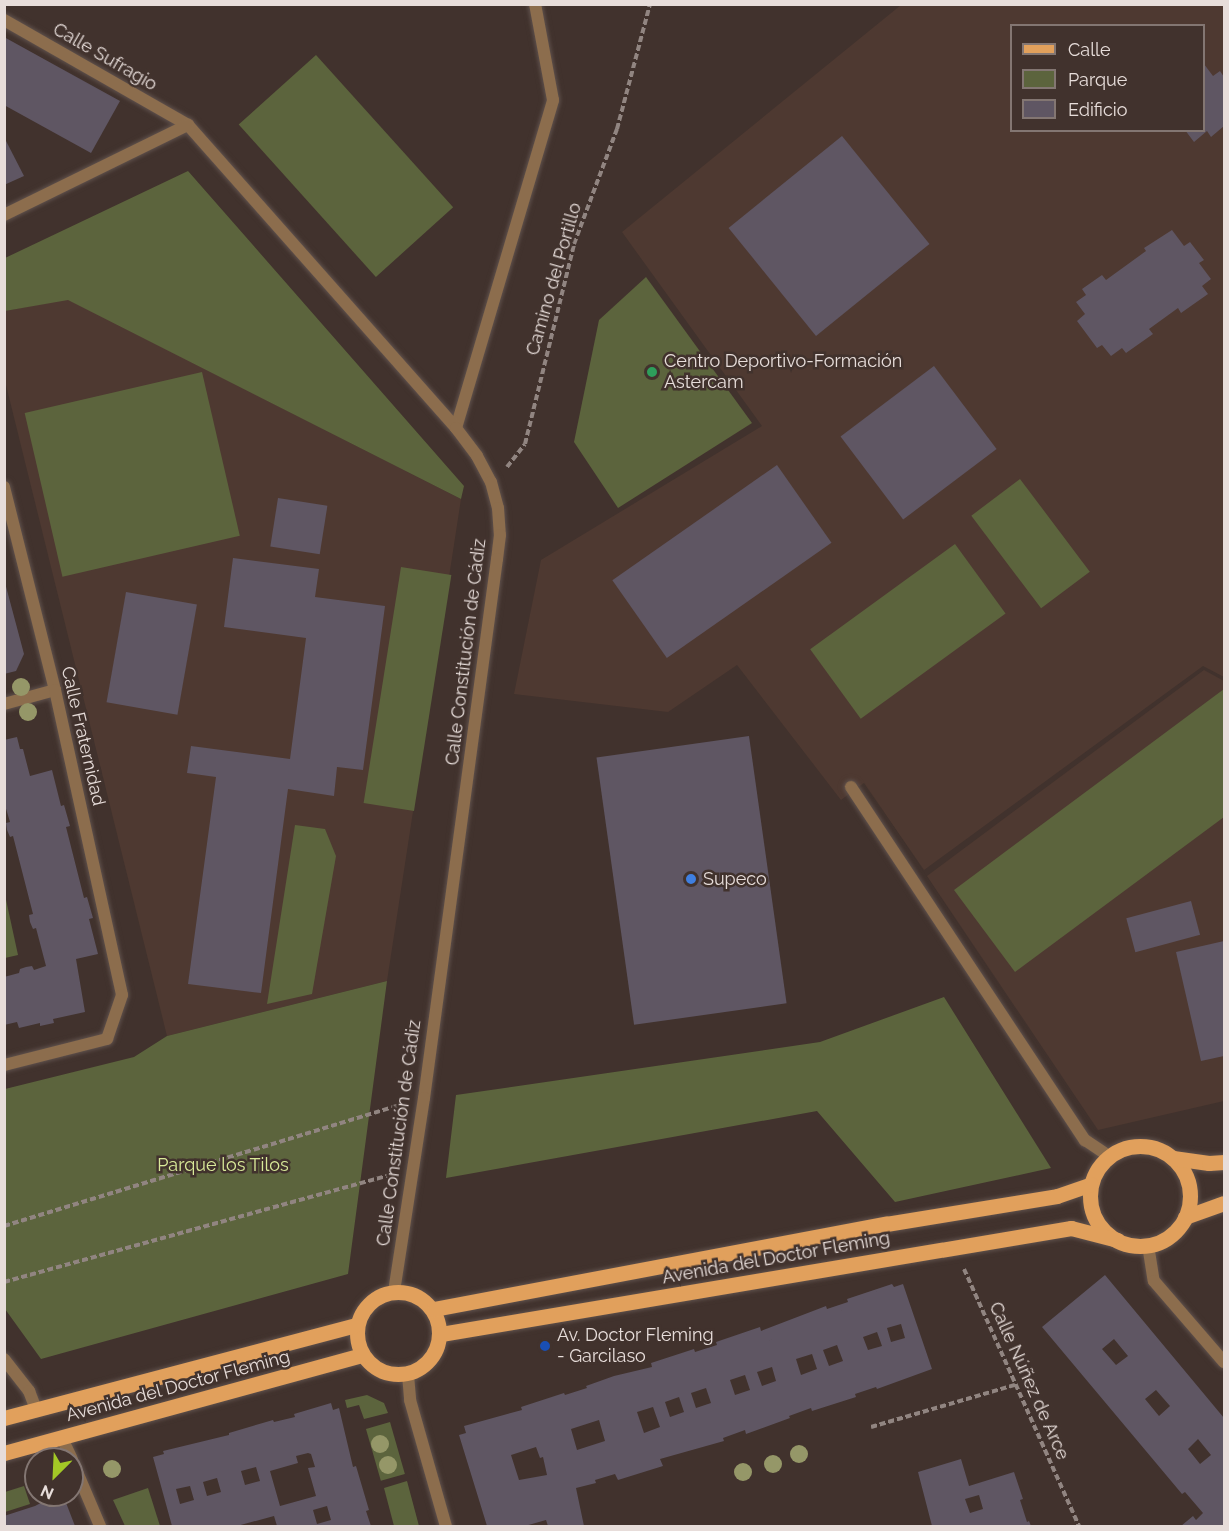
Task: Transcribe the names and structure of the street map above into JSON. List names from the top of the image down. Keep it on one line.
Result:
{"streets":{"main road":["Avenida del Doctor Fleming"],"street":["Calle Sufragio","Calle Constitución de Cádiz","Calle Fraternidad"],"path":["Camino del Portillo","Calle Núñez de Arce"]},"crossings":[["Calle Sufragio","Calle Constitución de Cádiz"],["Camino del Portillo","Calle Constitución de Cádiz"],["Calle Constitución de Cádiz","Avenida del Doctor Fleming"],["Avenida del Doctor Fleming","Calle Núñez de Arce"]],"parks":["Parque los Tilos"],"places":["Centro Deportivo-Formación Astercam","Supeco","Av. Doctor Fleming - Garcilaso"],"legend":["Calle","Parque","Edificio"],"north":"bottom left"}
